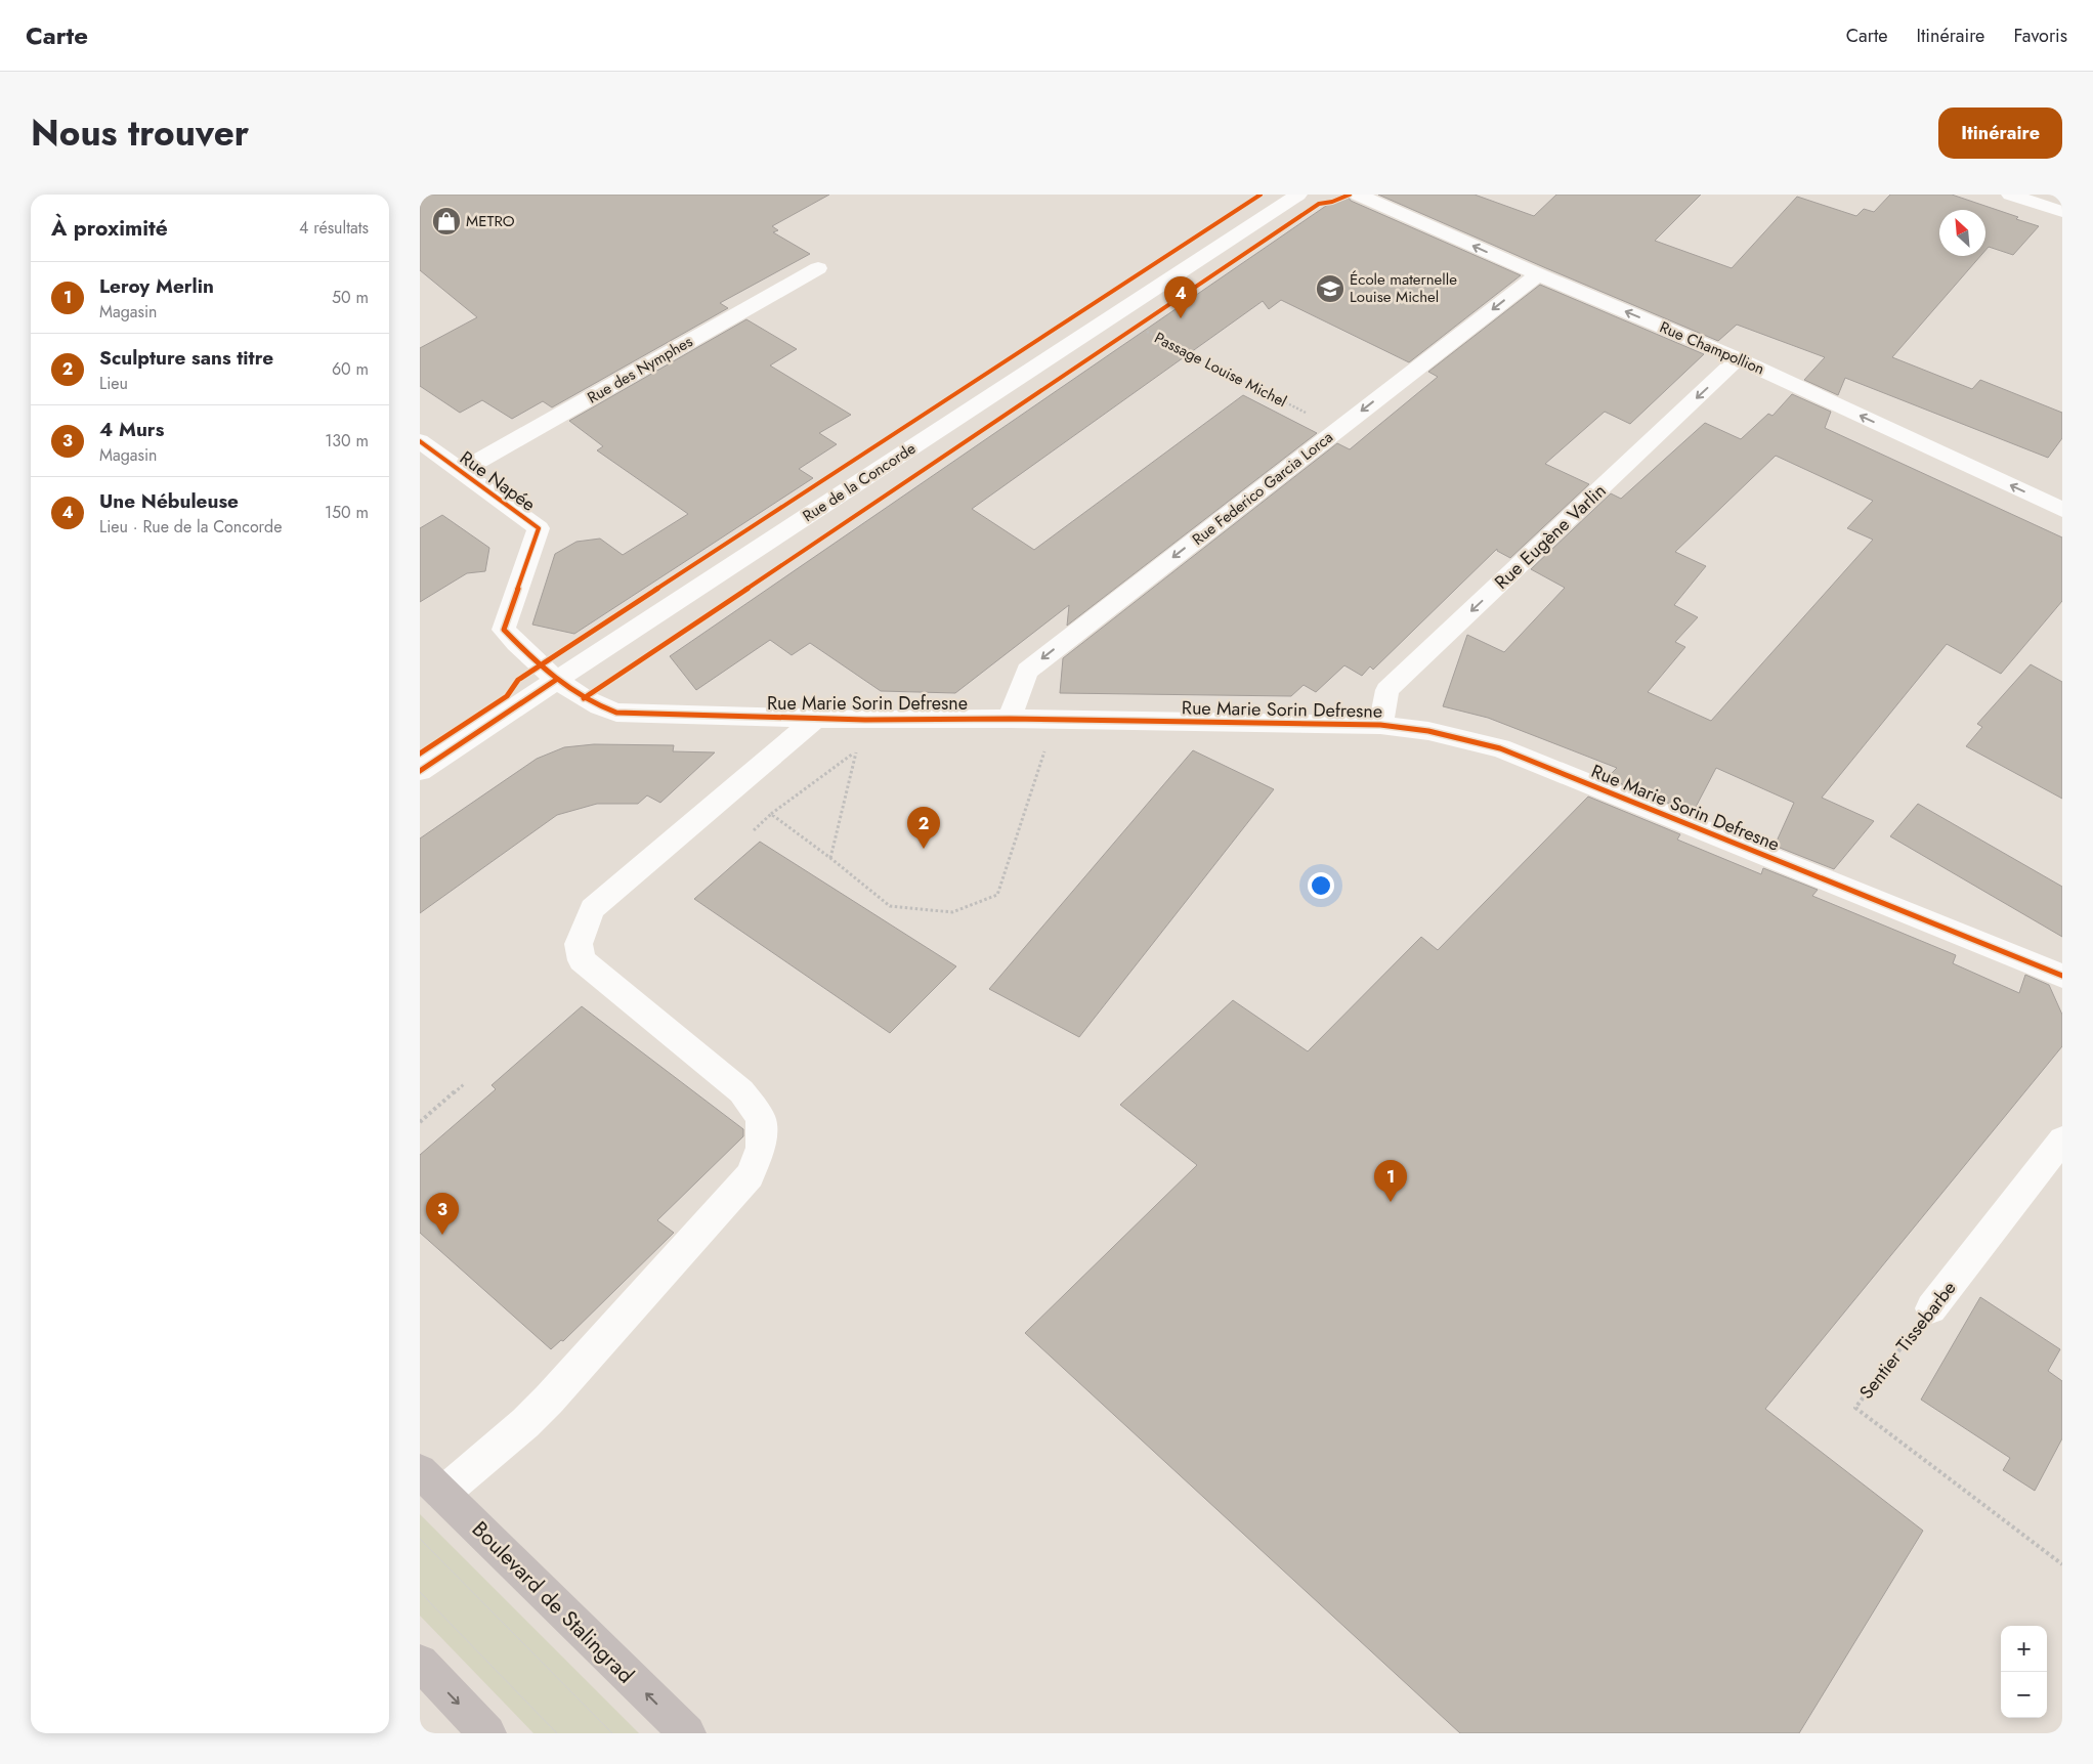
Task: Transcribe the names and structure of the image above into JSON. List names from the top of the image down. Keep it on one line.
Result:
{"streets":{"main road":["Boulevard de Stalingrad"],"street":["Rue Champollion","Rue des Nymphes","Rue Napée","Rue de la Concorde","Rue Federico Garcia Lorca","Rue Eugène Varlin","Rue Marie Sorin Defresne","Sentier Tissebarbe"],"path":["Passage Louise Michel"]},"crossings":[["Rue Champollion","Rue Federico Garcia Lorca"],["Rue Champollion","Rue Eugène Varlin"],["Rue des Nymphes","Rue Napée"],["Passage Louise Michel","Rue de la Concorde"],["Rue Napée","Rue de la Concorde"],["Rue Napée","Rue Marie Sorin Defresne"],["Rue de la Concorde","Rue Marie Sorin Defresne"],["Rue Federico Garcia Lorca","Rue Marie Sorin Defresne"],["Rue Eugène Varlin","Rue Marie Sorin Defresne"]],"one_way":["Rue Champollion","Rue Federico Garcia Lorca","Rue Eugène Varlin","Boulevard de Stalingrad"],"places":{"shop":["METRO"],"school or university":["École maternelle Louise Michel"]},"north":"top left","page":{"header":"Carte","nav":["Carte","Itinéraire","Favoris"],"title":"Nous trouver","buttons":"Itinéraire","heading":["À proximité","4 résultats"],"list":[{"mark":"1","name":"Leroy Merlin","note":"Magasin","value":"50 m"},{"mark":"2","name":"Sculpture sans titre","note":"Lieu","value":"60 m"},{"mark":"3","name":"4 Murs","note":"Magasin","value":"130 m"},{"mark":"4","name":"Une Nébuleuse","note":"Lieu · Rue de la Concorde","value":"150 m"}],"pins":["4","2","1","3"],"map_buttons":["+","−"]}}
